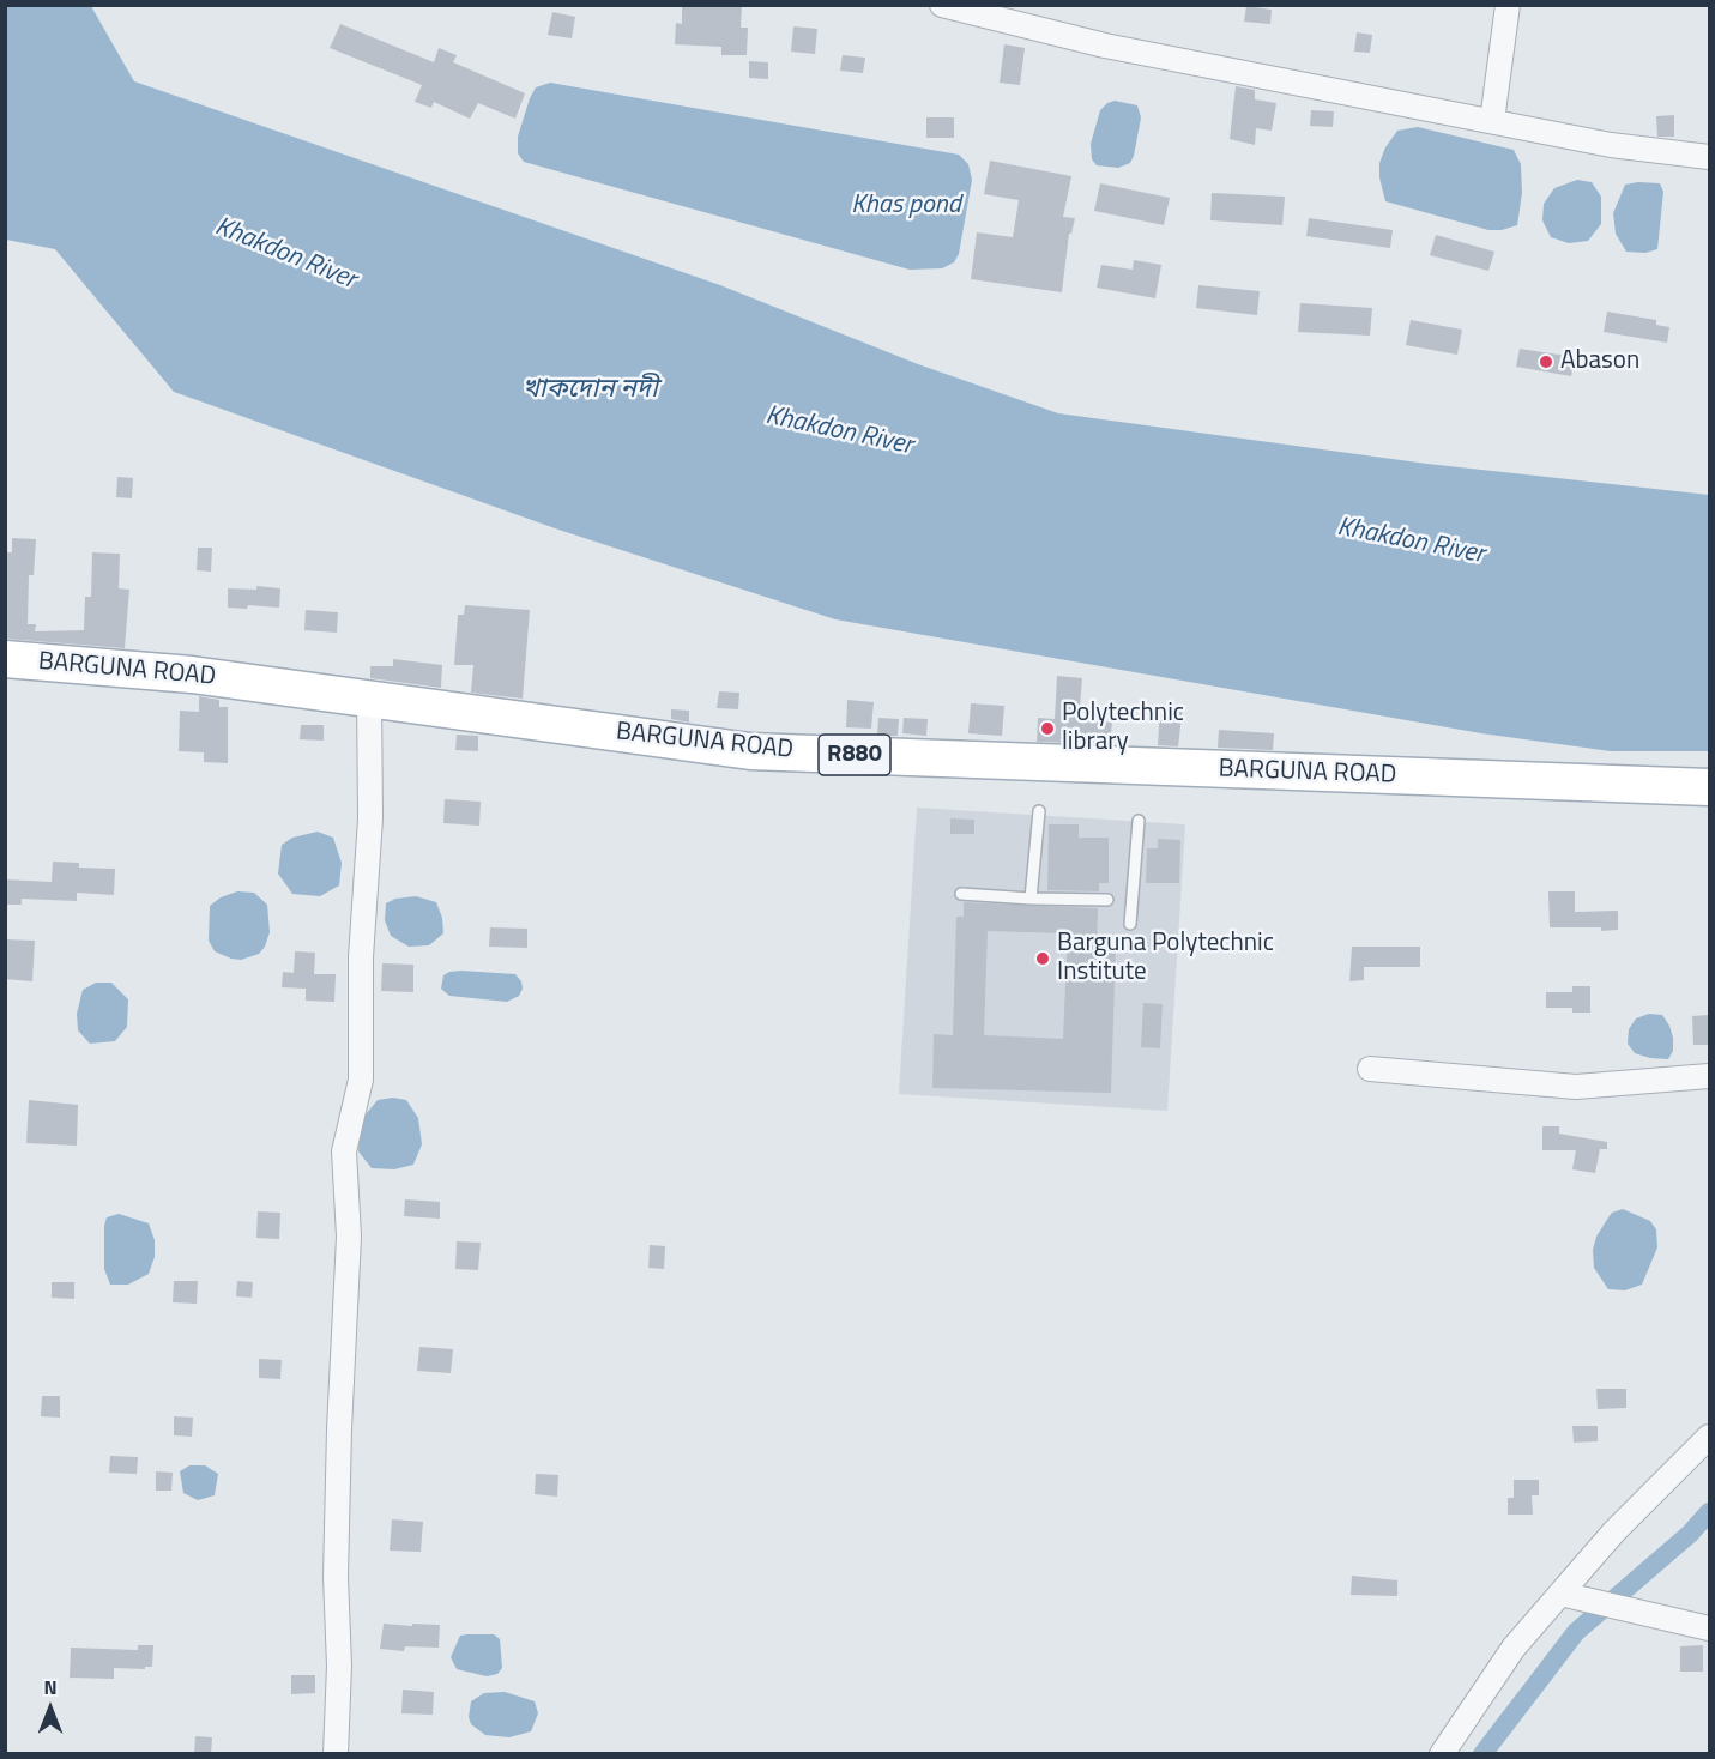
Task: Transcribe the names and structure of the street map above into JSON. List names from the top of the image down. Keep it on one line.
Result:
{"streets":{"main road":["BARGUNA ROAD","R880"]},"water":["Khas pond","Khakdon River","খাকদোন নদী"],"places":["Abason","Polytechnic library","Barguna Polytechnic Institute"],"north":"top"}
